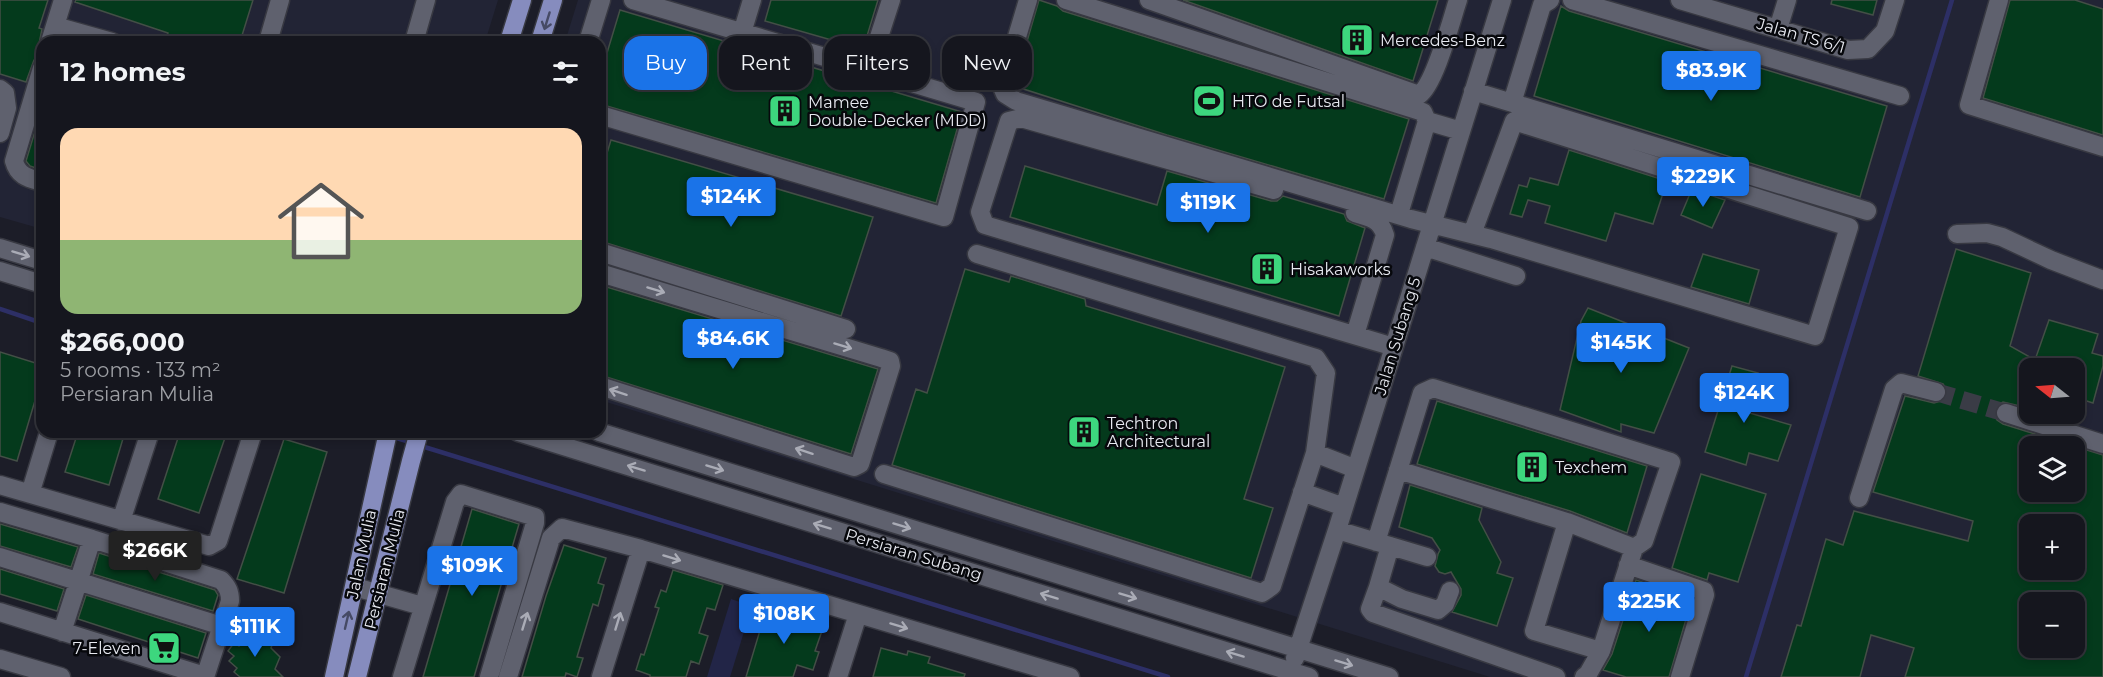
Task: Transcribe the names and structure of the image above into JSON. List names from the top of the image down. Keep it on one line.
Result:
{"streets":{"main road":["Jalan Mulia","Persiaran Mulia"],"street":["Jalan TS 6/1","Jalan Subang 5","Persiaran Subang"]},"crossings":[["Jalan Subang 5","Persiaran Subang"]],"one_way":["Jalan Mulia"],"places":{"building":["Mercedes-Benz","Mamee Double-Decker (MDD)","Hisakaworks","Techtron Architectural","Texchem"],"sports":["HTO de Futsal"],"supermarket":["7-Eleven"]},"north":"left","page":{"chip":["Buy","Rent","Filters","New"],"heading":"12 homes","price":["$83.9K","$229K","$124K","$119K","$84.6K","$145K","$124K","$266K","$109K","$225K","$108K","$111K"],"list":[{"name":"$266,000","note":"5 rooms · 133 m² · Persiaran Mulia"}],"map_buttons":["+","−"]}}
